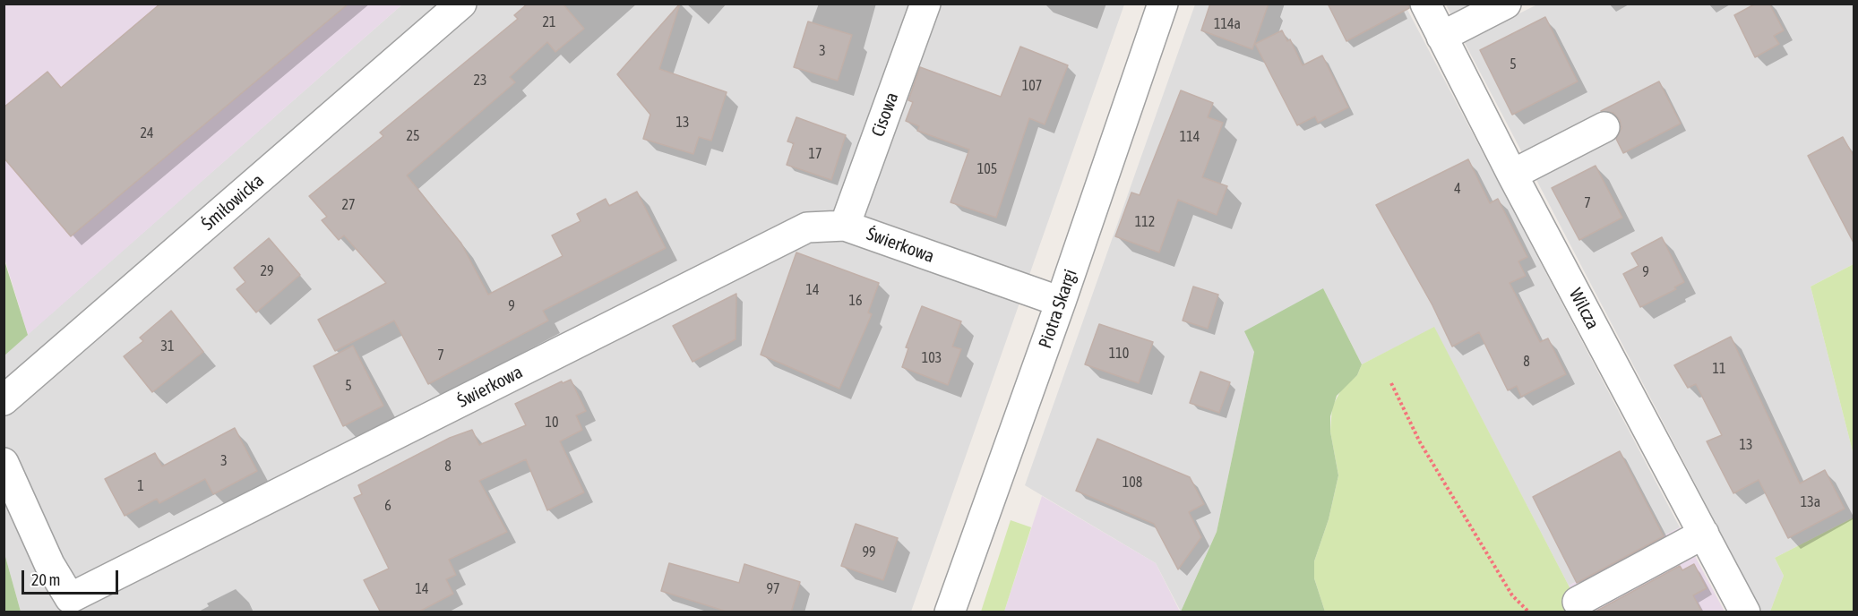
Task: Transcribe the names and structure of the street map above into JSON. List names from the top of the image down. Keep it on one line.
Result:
{"streets":{"street":["Cisowa","Śmiłowicka","Świerkowa","Piotra Skargi","Wilcza"]},"crossings":[["Cisowa","Świerkowa"],["Świerkowa","Piotra Skargi"]],"house_numbers":["21","114a","3","5","23","107","13","24","25","114","17","105","4","7","27","112","29","9","14","16","9","31","110","7","103","8","11","5","10","13","3","8","108","1","13a","6","99","14","97"],"scale_bar":"20 m"}
